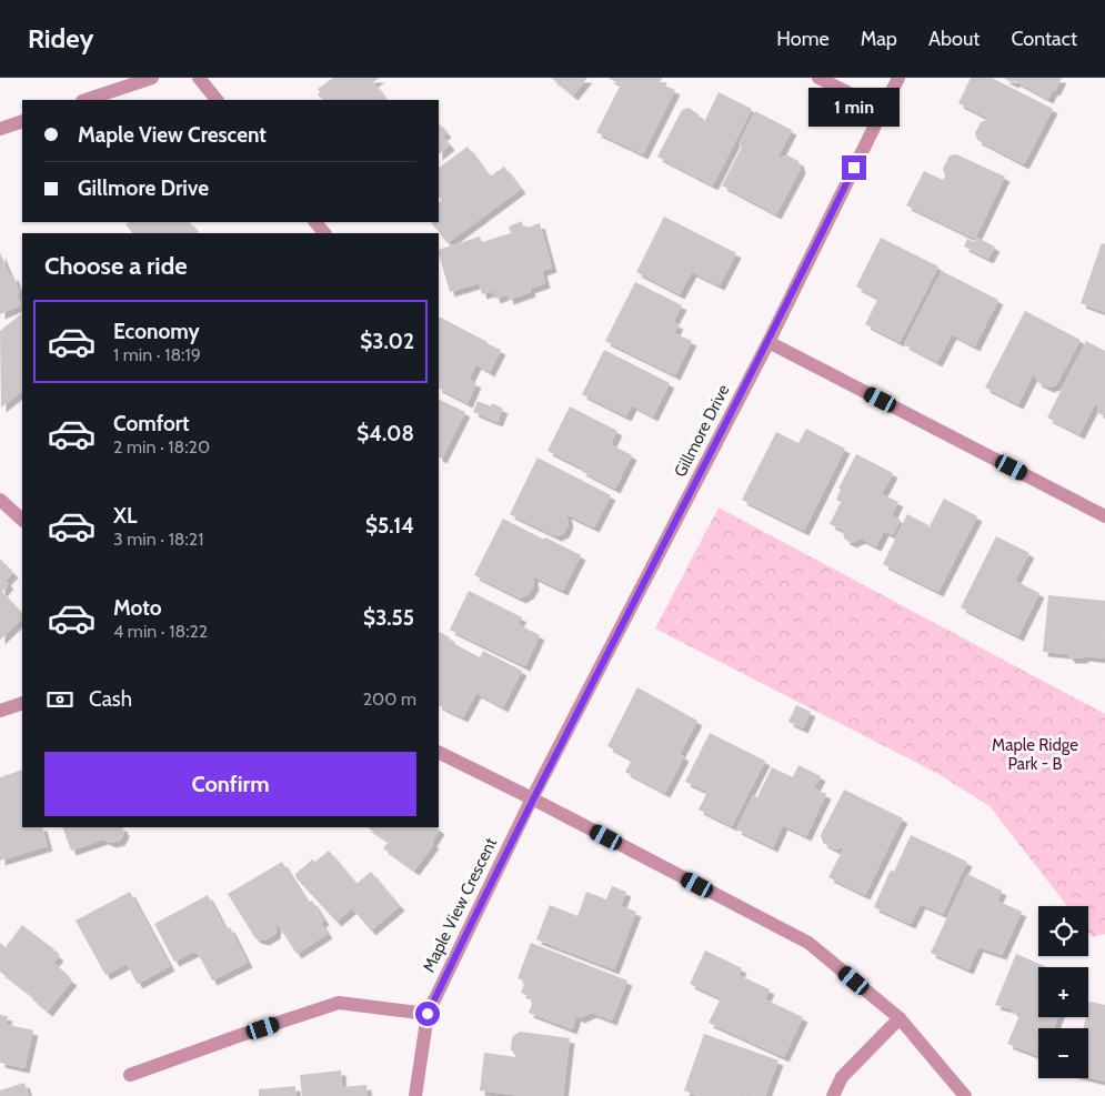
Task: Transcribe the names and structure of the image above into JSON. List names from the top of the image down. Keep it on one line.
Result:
{"streets":{"street":["Gillmore Drive","Maple View Crescent"]},"crossings":[["Gillmore Drive","Maple View Crescent"]],"parks":["Maple Ridge Park - B"],"page":{"header":"Ridey","nav":["Home","Map","About","Contact"],"bubble":"1 min","banner":["Maple View Crescent","Gillmore Drive"],"heading":"Choose a ride","list":[{"name":"Economy","note":"1 min · 18:19","value":"$3.02"},{"name":"Comfort","note":"2 min · 18:20","value":"$4.08"},{"name":"XL","note":"3 min · 18:21","value":"$5.14"},{"name":"Moto","note":"4 min · 18:22","value":"$3.55"}],"pay":["Cash","200 m"],"buttons":"Confirm","map_buttons":["+","−"]}}
